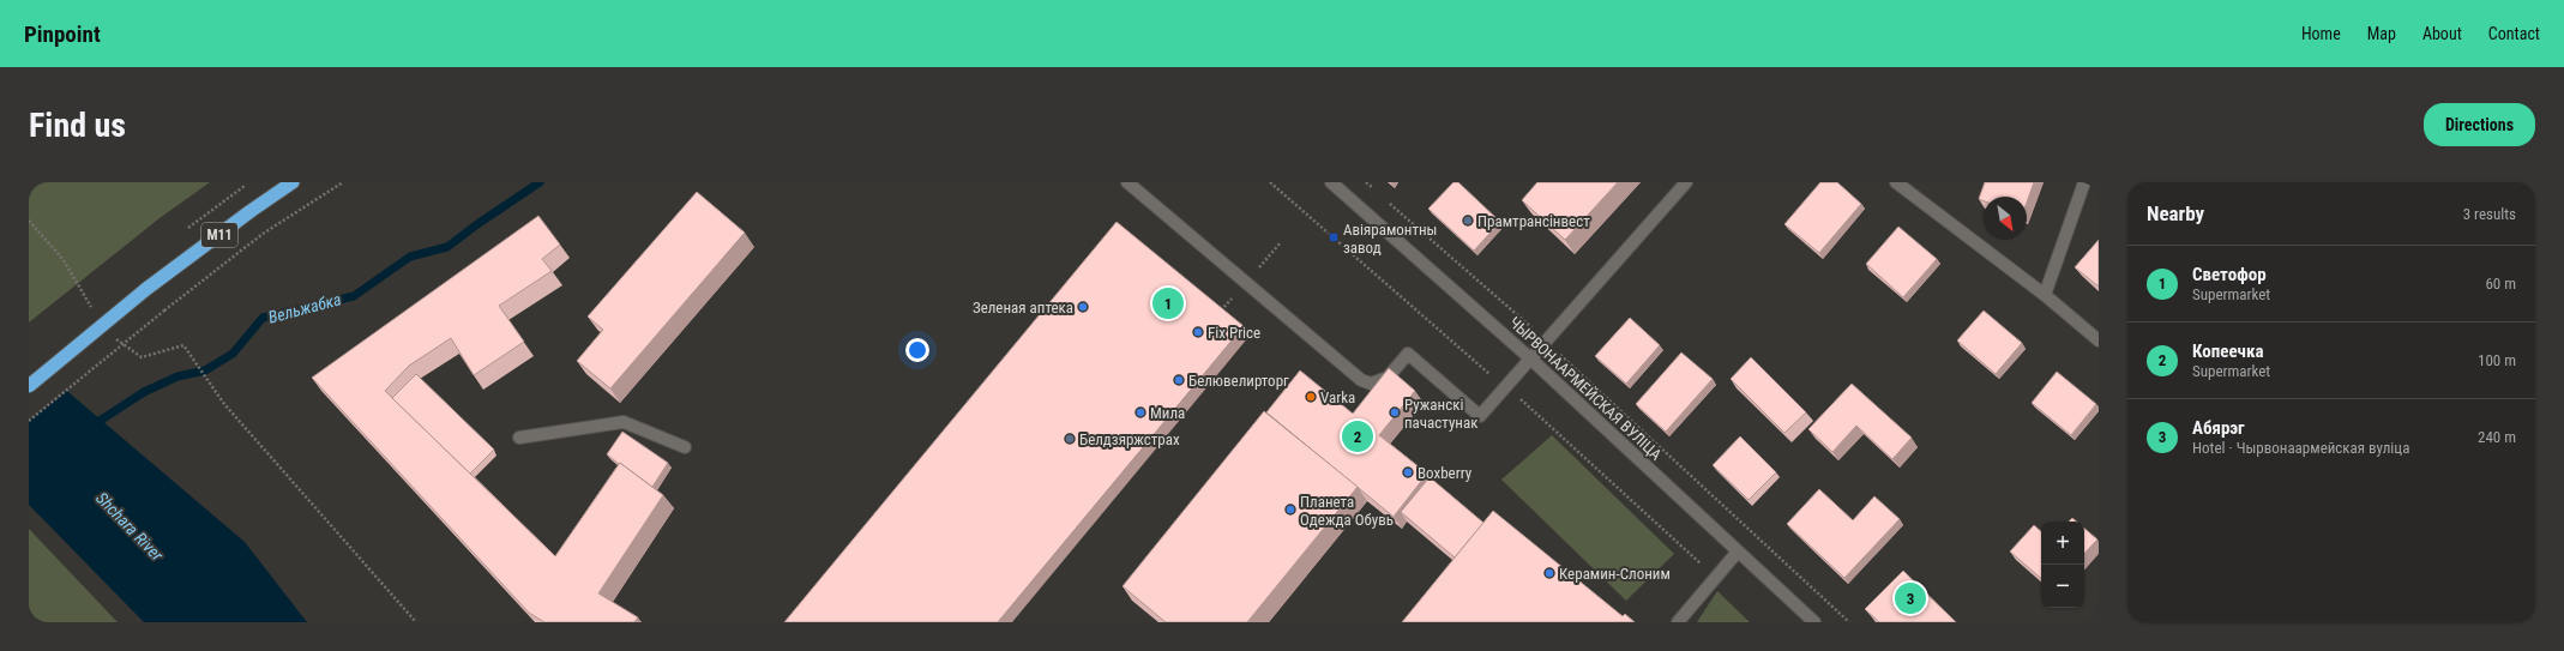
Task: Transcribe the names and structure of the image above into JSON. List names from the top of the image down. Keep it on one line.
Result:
{"streets":{"highway":["М11"],"main road":["ЧЫРВОНААРМЕЙСКАЯ ВУЛІЦА"]},"water":["Вельжабка","Shchara River"],"places":{"other":["Прамтрансінвест","Зеленая аптека","Fix Price","Белювелирторг","Varka","Мила","Ружанскі пачастунак","Белдзяржстрах","Boxberry","Планета Одежда Обувь","Керамин-Слоним"],"transit":["Авіярамонтны завод"]},"north":"bottom right","page":{"header":"Pinpoint","nav":["Home","Map","About","Contact"],"buttons":"Directions","title":"Find us","heading":["Nearby","3 results"],"list":[{"mark":"1","name":"Светофор","note":"Supermarket","value":"60 m"},{"mark":"2","name":"Копеечка","note":"Supermarket","value":"100 m"},{"mark":"3","name":"Абярэг","note":"Hotel · Чырвонаармейская вуліца","value":"240 m"}],"pins":["1","2","3"],"map_buttons":["+","−"]}}
